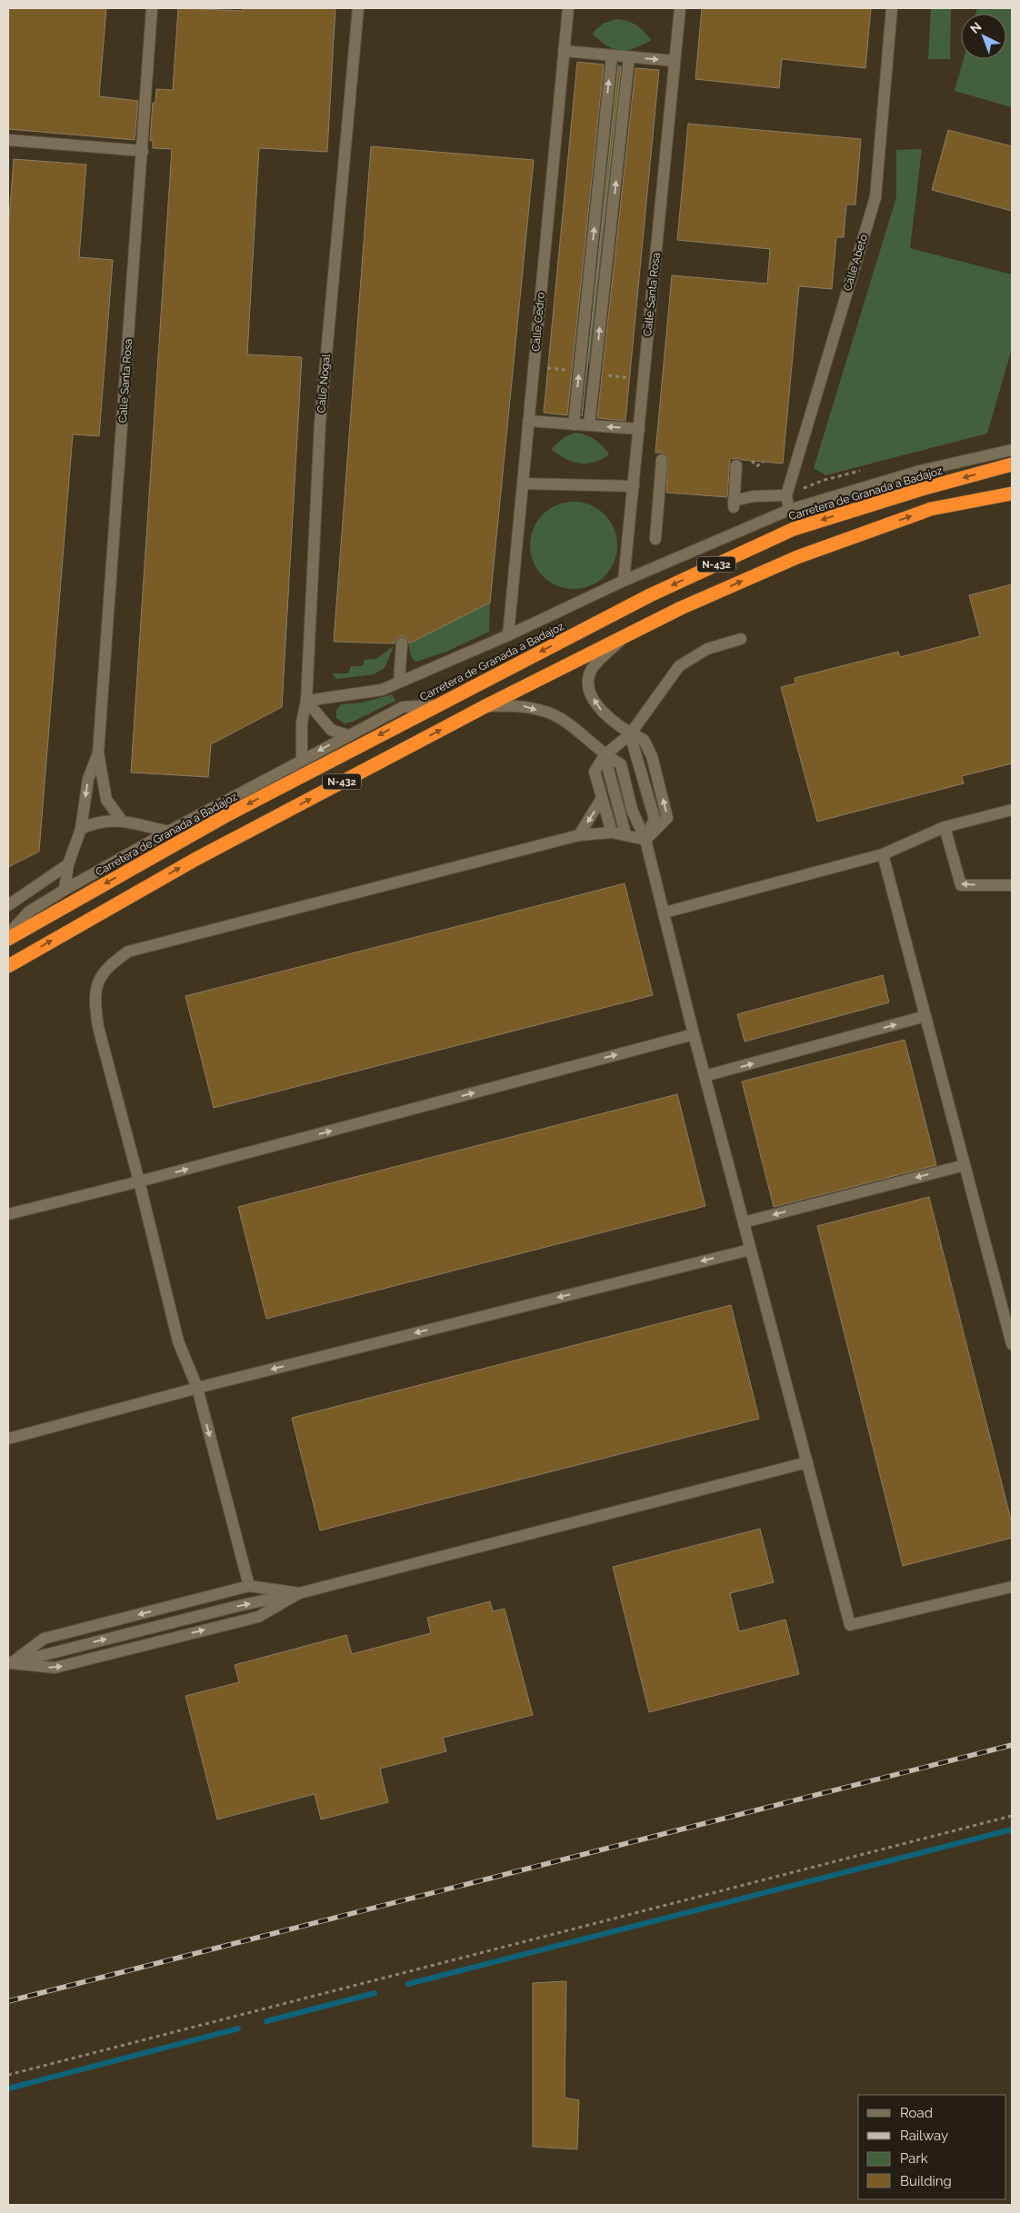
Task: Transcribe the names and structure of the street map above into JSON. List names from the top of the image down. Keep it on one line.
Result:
{"streets":{"highway":["Carretera de Granada a Badajoz","N-432"],"street":["Calle Abeto","Calle Santa Rosa","Calle Cedro","Calle Nogal"]},"legend":["Road","Railway","Park","Building"],"north":"top left"}
